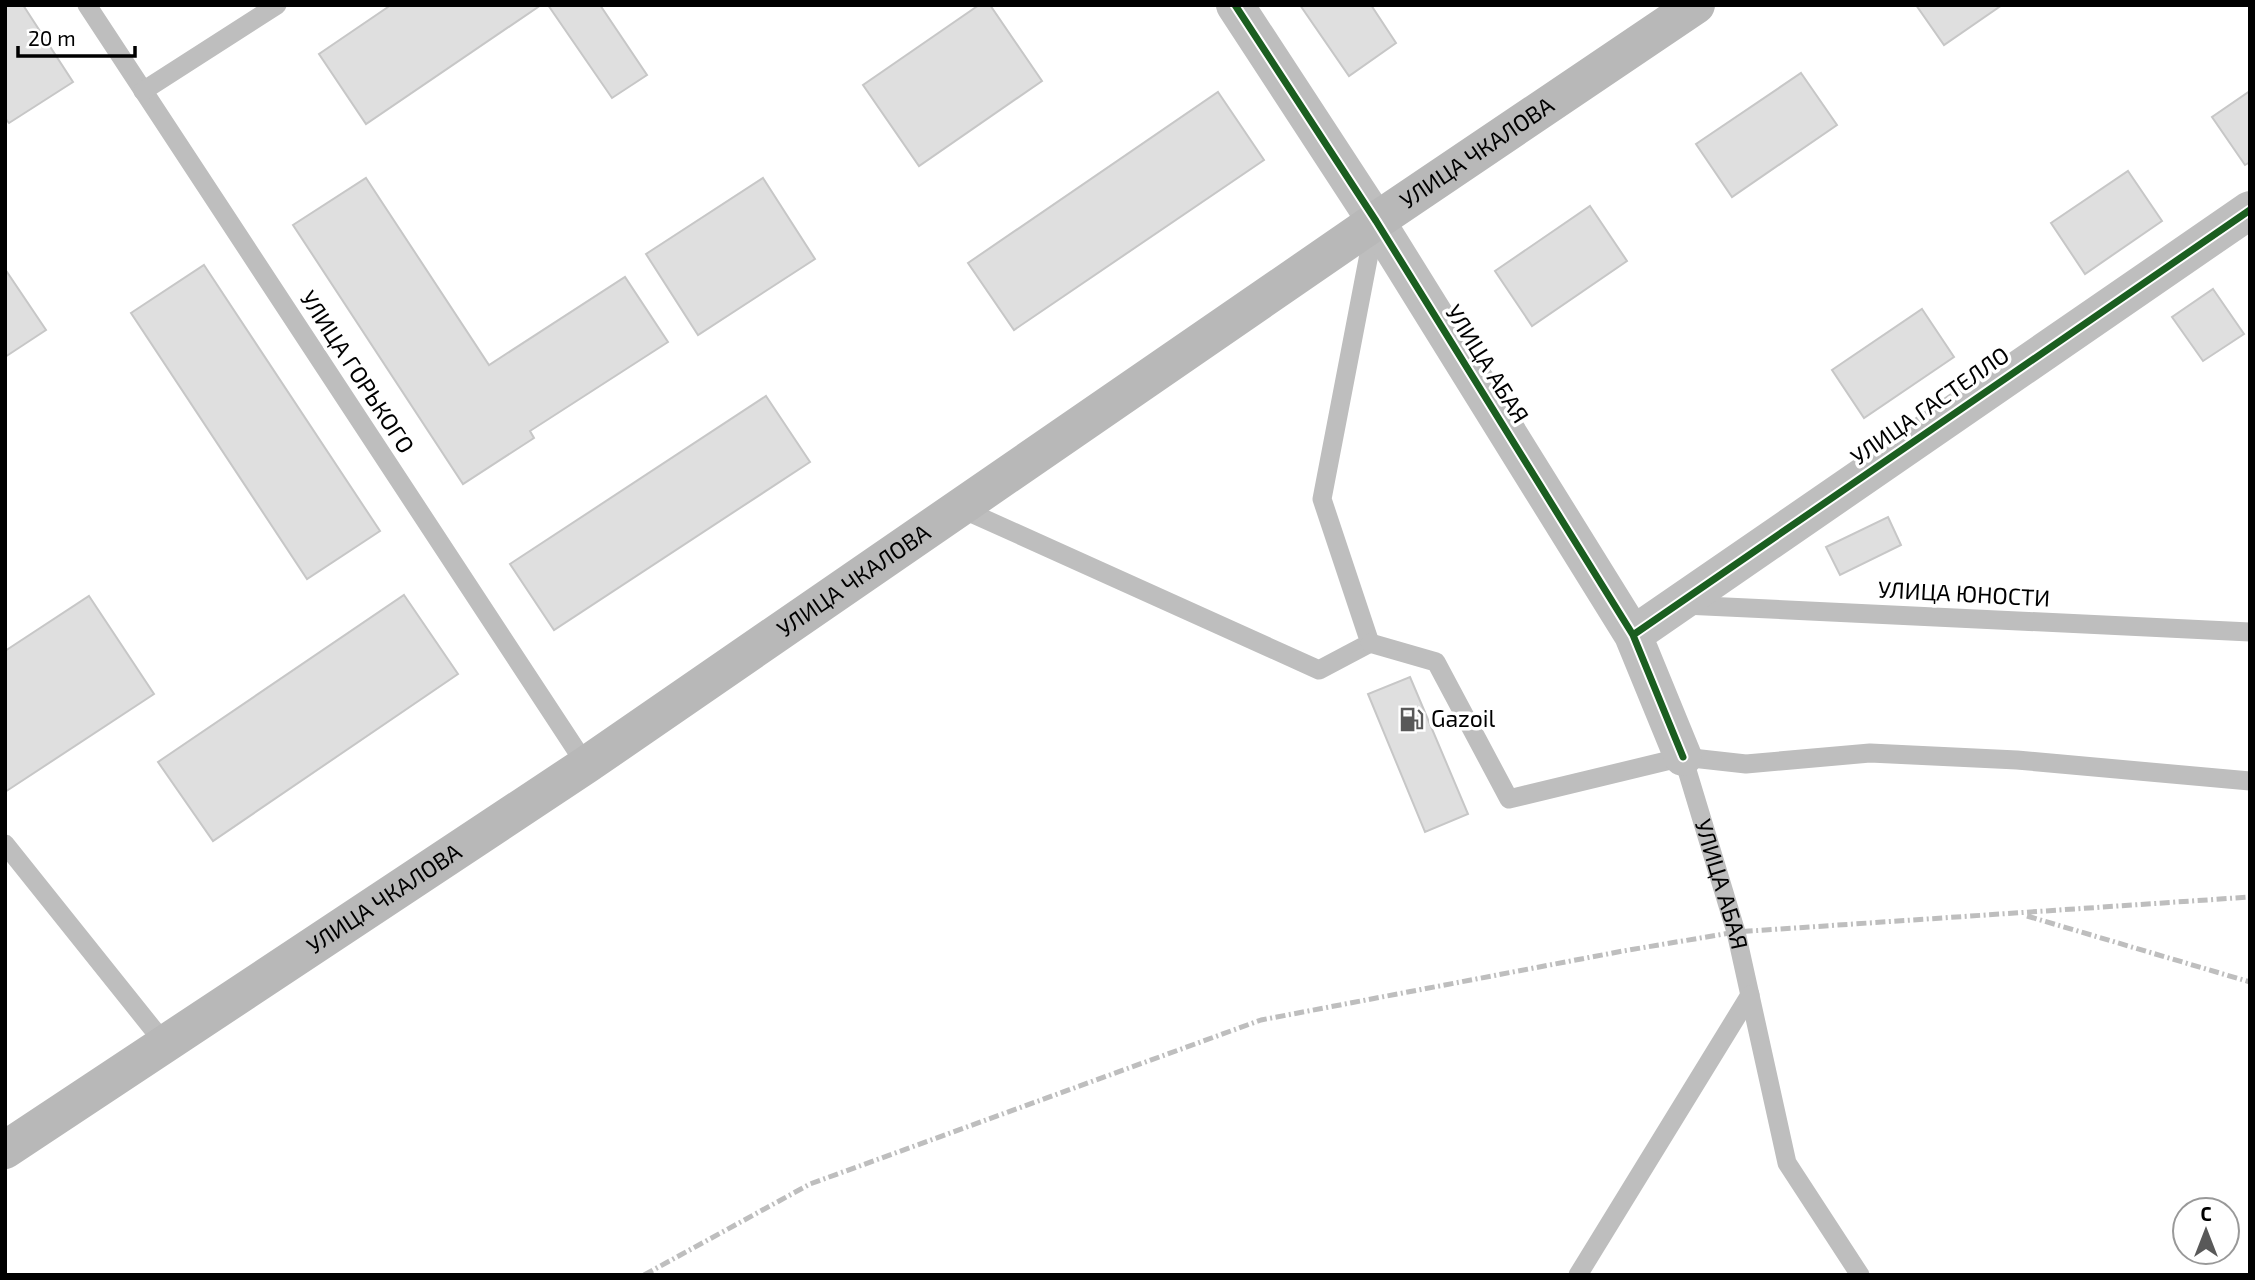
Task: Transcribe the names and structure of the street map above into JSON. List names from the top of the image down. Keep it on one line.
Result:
{"streets":{"main road":["УЛИЦА ЧКАЛОВА"],"street":["УЛИЦА АБАЯ","УЛИЦА ГАСТЕЛЛО"],"lane":["УЛИЦА ГОРЬКОГО","УЛИЦА ЮНОСТИ"]},"crossings":[["УЛИЦА ЧКАЛОВА","УЛИЦА АБАЯ"],["УЛИЦА ЧКАЛОВА","УЛИЦА ГОРЬКОГО"],["УЛИЦА АБАЯ","УЛИЦА ГАСТЕЛЛО"],["УЛИЦА ГАСТЕЛЛО","УЛИЦА ЮНОСТИ"]],"places":{"fuel station":["Gazoil"]},"scale_bar":"20 m","north":"top"}
